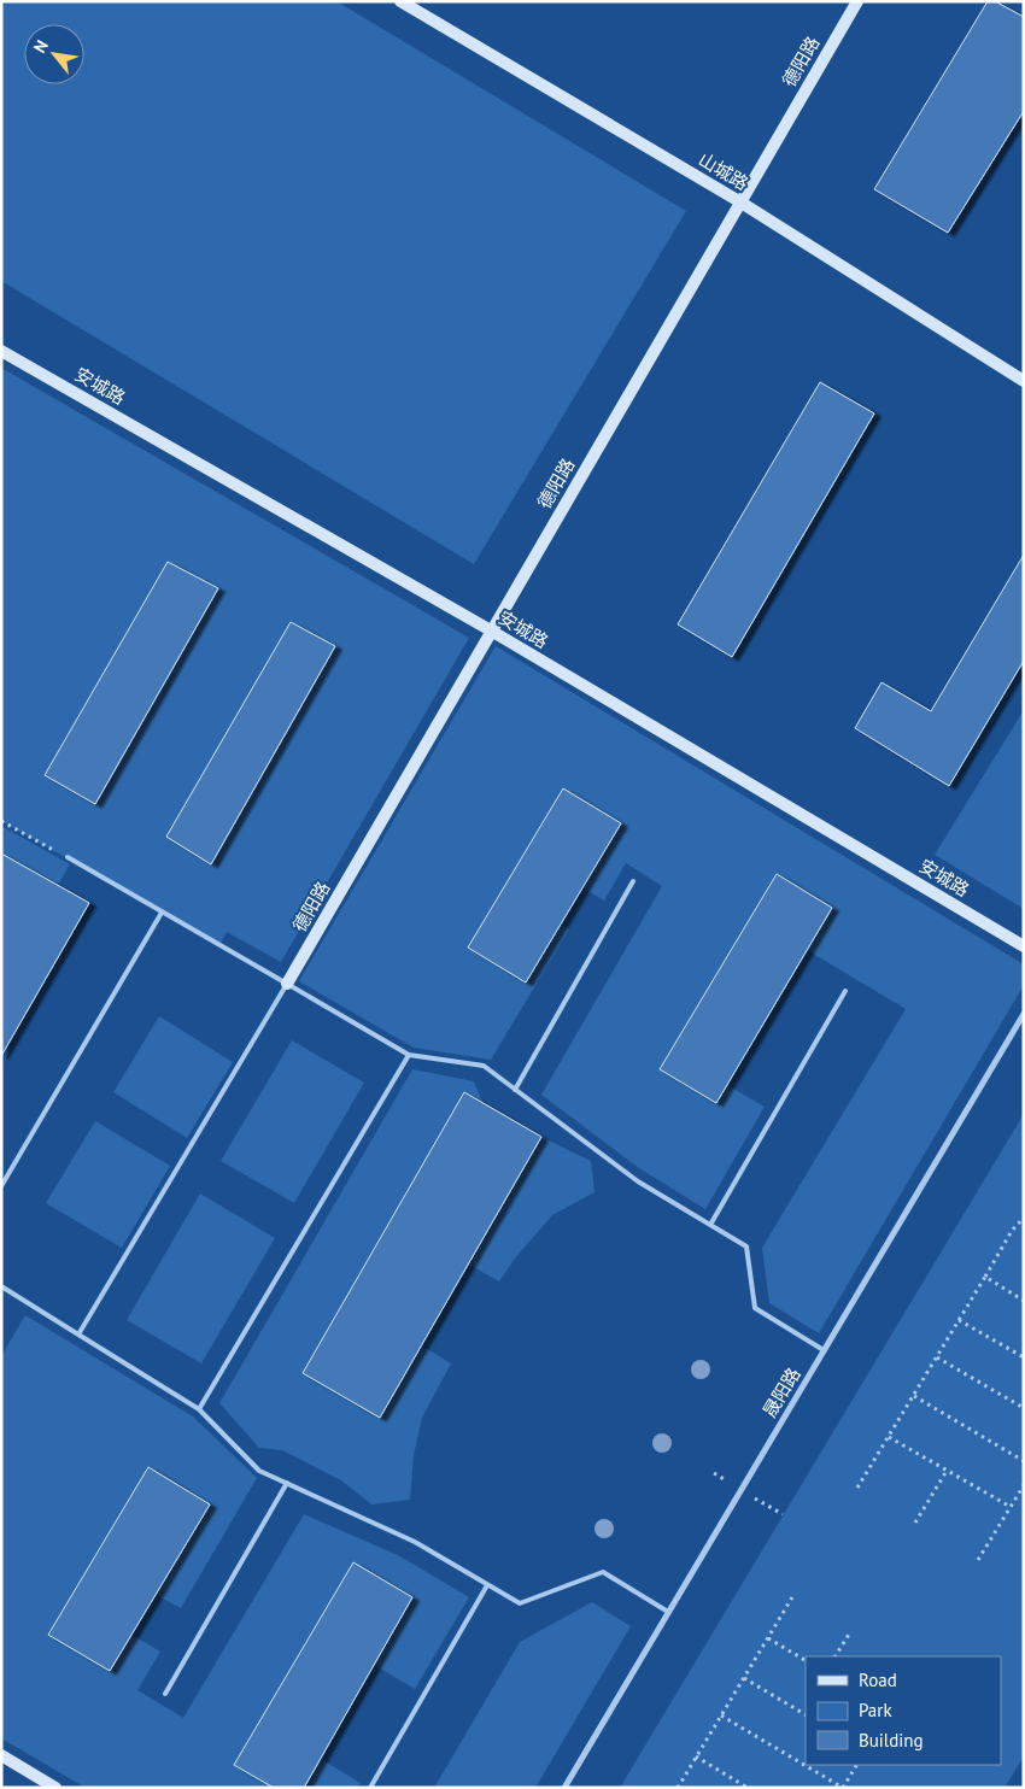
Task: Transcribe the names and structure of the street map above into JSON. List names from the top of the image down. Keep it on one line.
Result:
{"streets":{"street":["德阳路","山城路","安城路","晟阳路"]},"crossings":[["德阳路","山城路"],["德阳路","安城路"]],"legend":["Road","Park","Building"],"north":"top left"}
